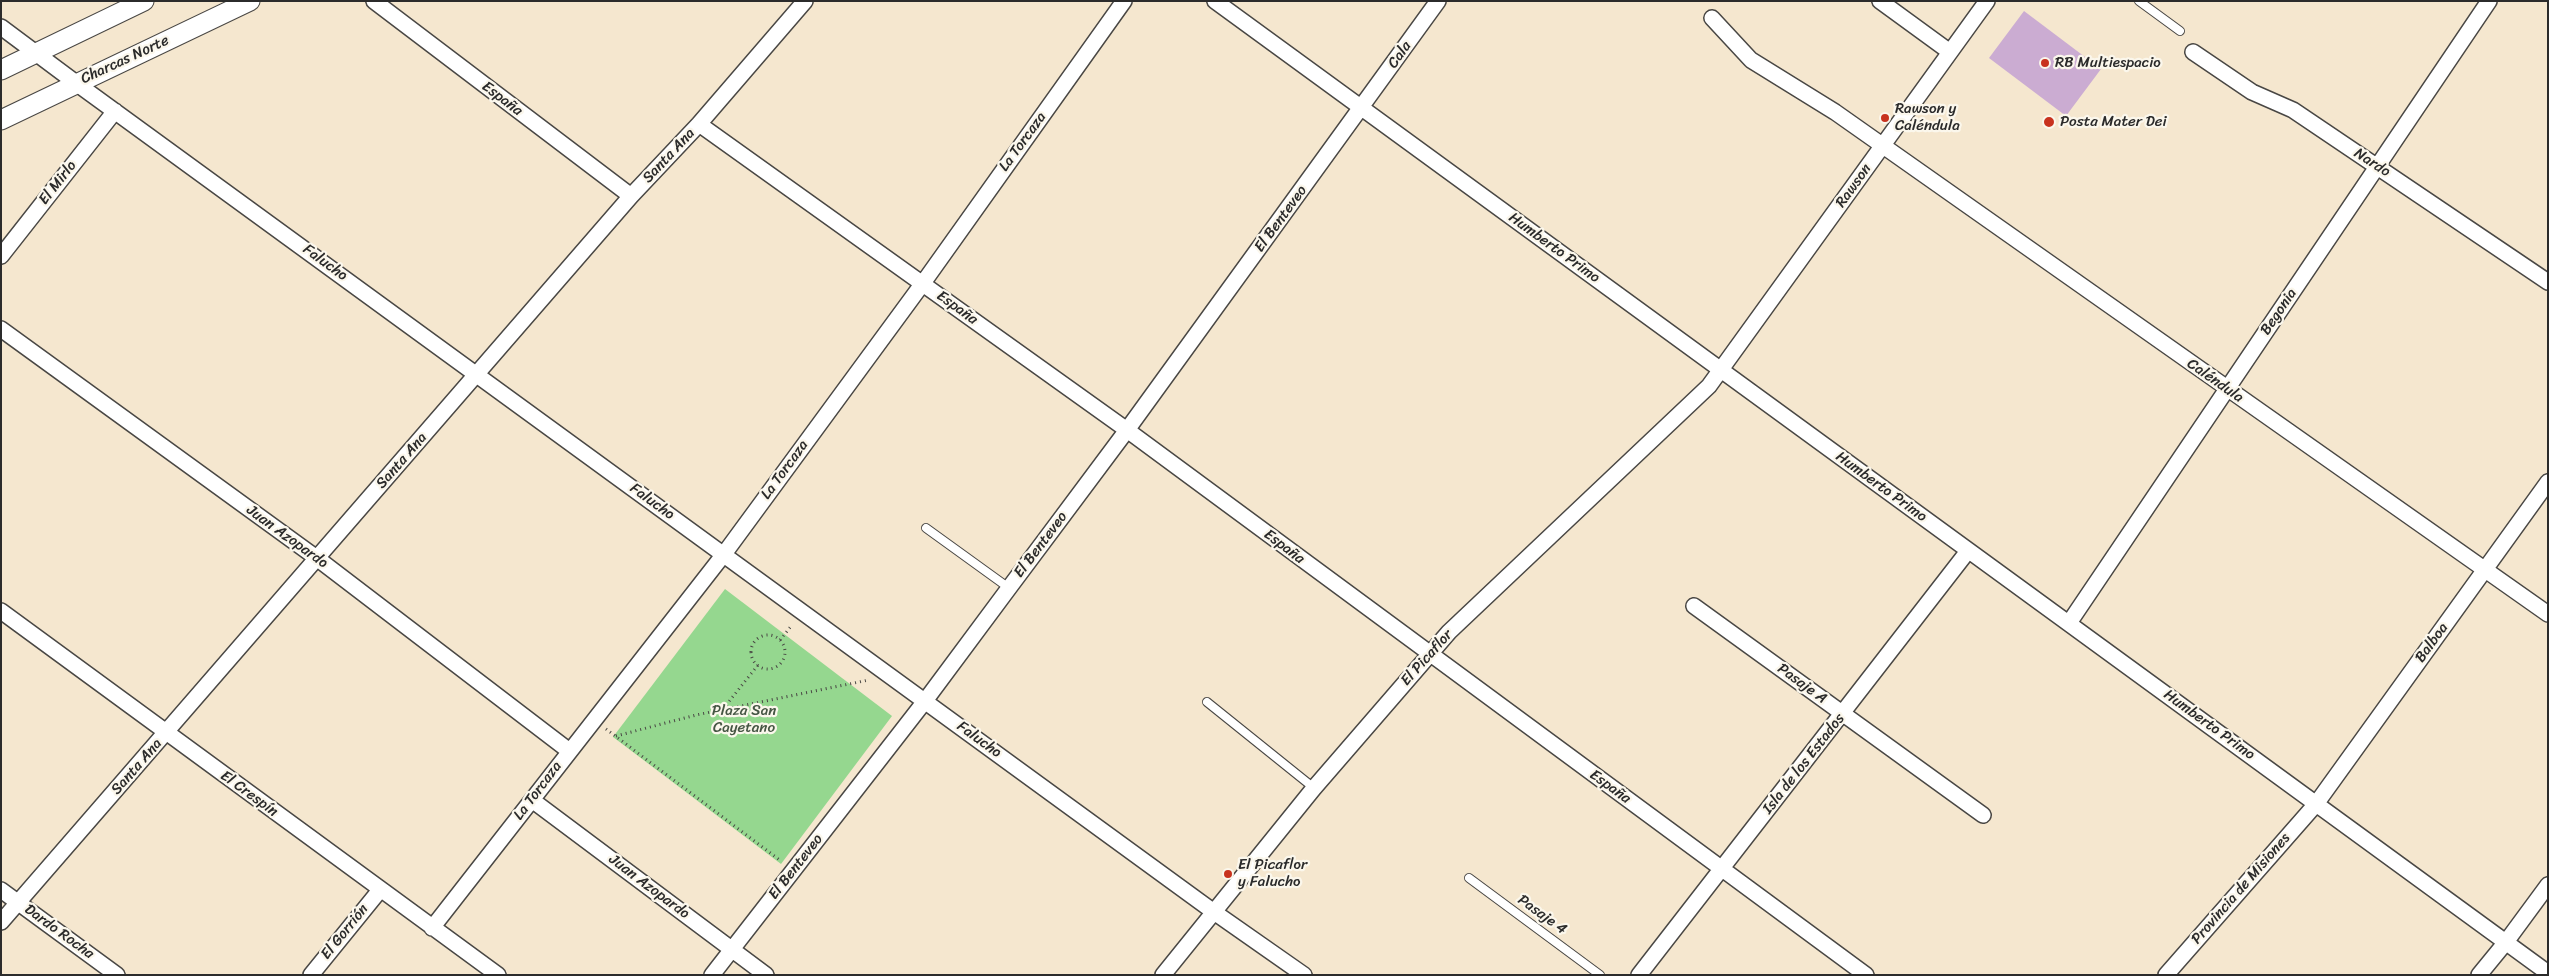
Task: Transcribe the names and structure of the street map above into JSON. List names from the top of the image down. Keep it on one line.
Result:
{"streets":{"street":["Cala","Charcas Norte","España","La Torcaza","Santa Ana","Nardo","El Mirlo","Rawson","El Benteveo","Humberto Primo","Falucho","Begonia","Caléndula","Juan Azopardo","Balboa","El Picaflor","Pasaje A","Isla de los Estados","El Crespín","Provincia de Misiones","Dardo Rocha","El Gorrión"],"lane":["Pasaje 4"]},"crossings":[["Cala","El Benteveo"],["Cala","Humberto Primo"],["Charcas Norte","Falucho"],["España","La Torcaza"],["España","Santa Ana"],["España","El Benteveo"],["España","El Picaflor"],["España","Isla de los Estados"],["La Torcaza","Falucho"],["La Torcaza","Juan Azopardo"],["La Torcaza","El Crespín"],["Santa Ana","Falucho"],["Santa Ana","Juan Azopardo"],["Santa Ana","El Crespín"],["Santa Ana","Dardo Rocha"],["Nardo","Begonia"],["El Mirlo","Falucho"],["Rawson","Humberto Primo"],["Rawson","Caléndula"],["Rawson","El Picaflor"],["El Benteveo","Humberto Primo"],["El Benteveo","Falucho"],["El Benteveo","Juan Azopardo"],["Humberto Primo","Begonia"],["Humberto Primo","Balboa"],["Humberto Primo","El Picaflor"],["Humberto Primo","Isla de los Estados"],["Humberto Primo","Provincia de Misiones"],["Falucho","El Picaflor"],["Begonia","Caléndula"],["Caléndula","Balboa"],["Balboa","Provincia de Misiones"],["Pasaje A","Isla de los Estados"],["El Crespín","El Gorrión"]],"parks":["Plaza San Cayetano"],"places":["RB Multiespacio","Rawson y Caléndula","Posta Mater Dei","El Picaflor y Falucho"]}
